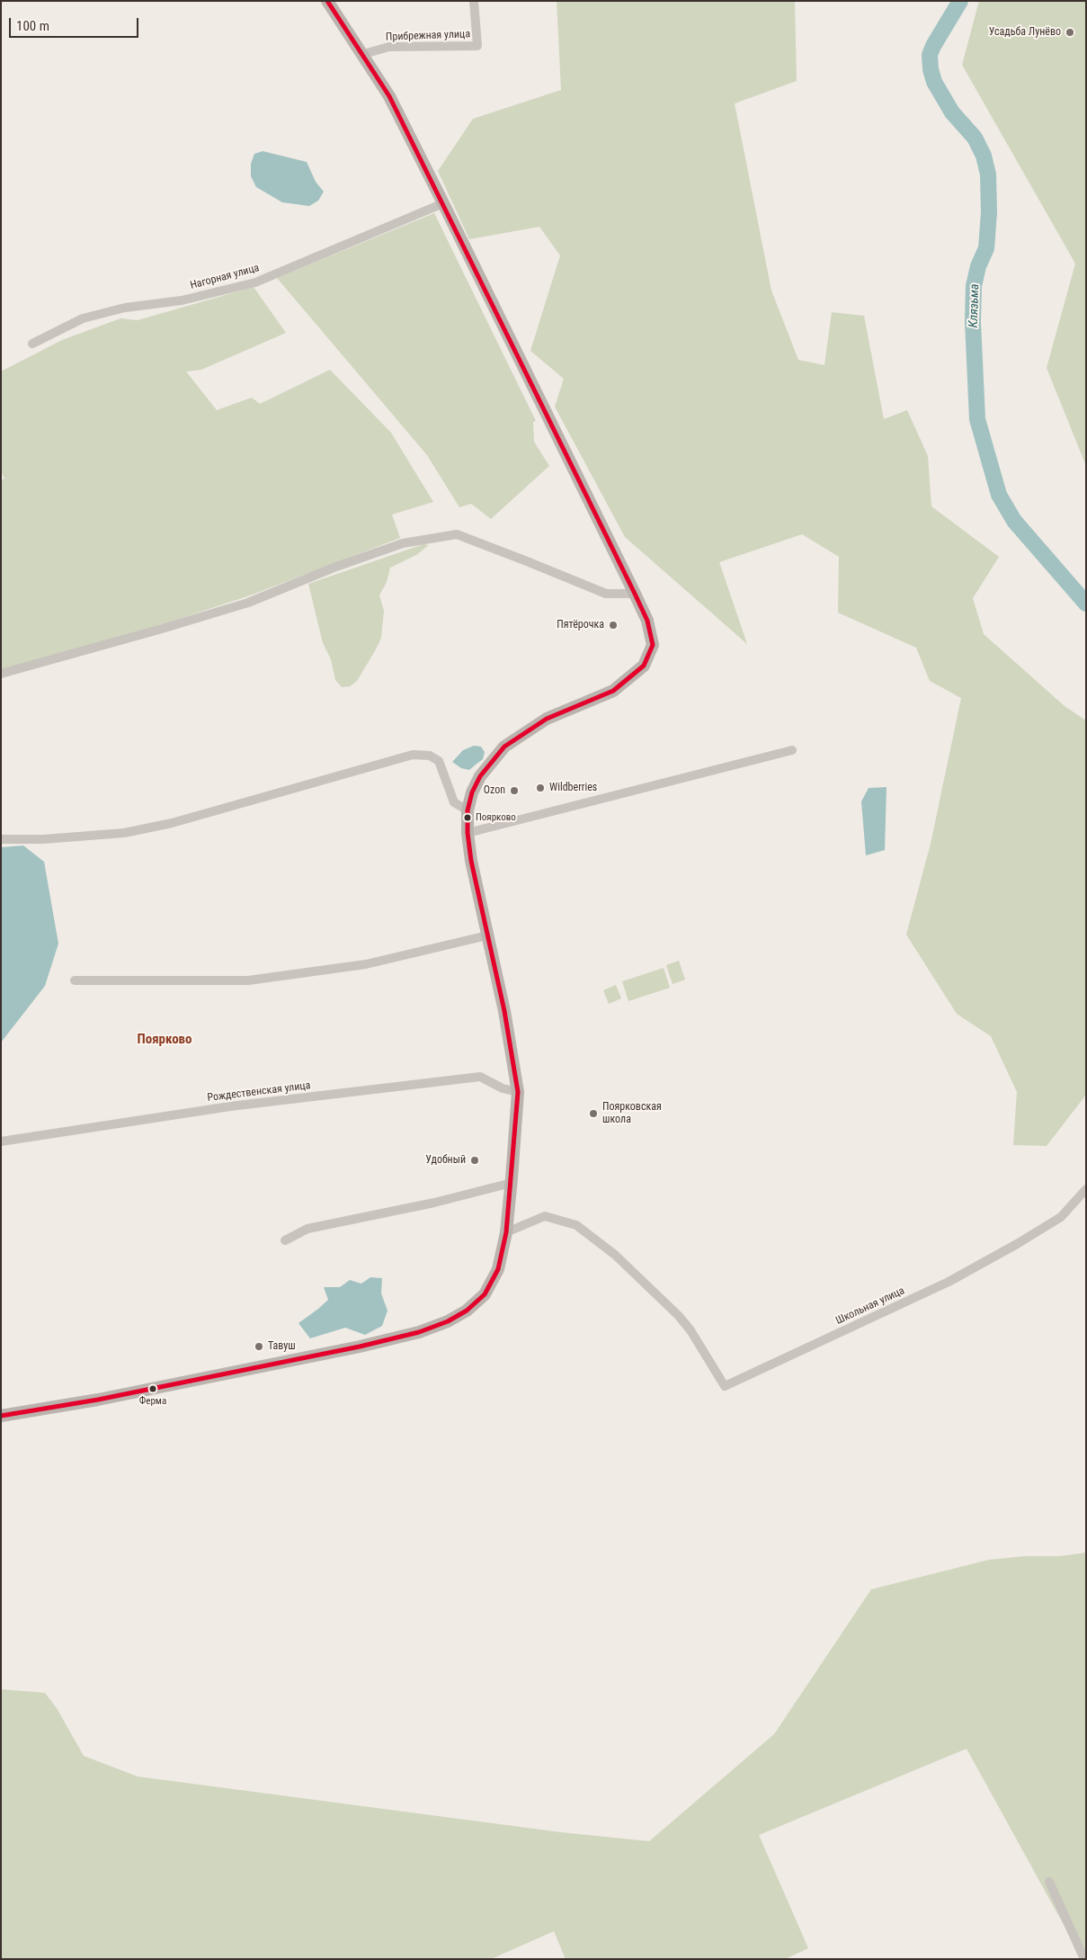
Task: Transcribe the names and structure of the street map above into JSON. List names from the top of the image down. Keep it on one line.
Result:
{"streets":{"street":["Прибрежная улица","Нагорная улица","Рождественская улица","Школьная улица"]},"districts":["Поярково"],"water":["Клязьма"],"places":["Усадьба Лунёво","Пятёрочка","Wildberries","Ozon","Поярково","Поярковская школа","Удобный","Тавуш","Ферма"],"scale_bar":"100 m"}
